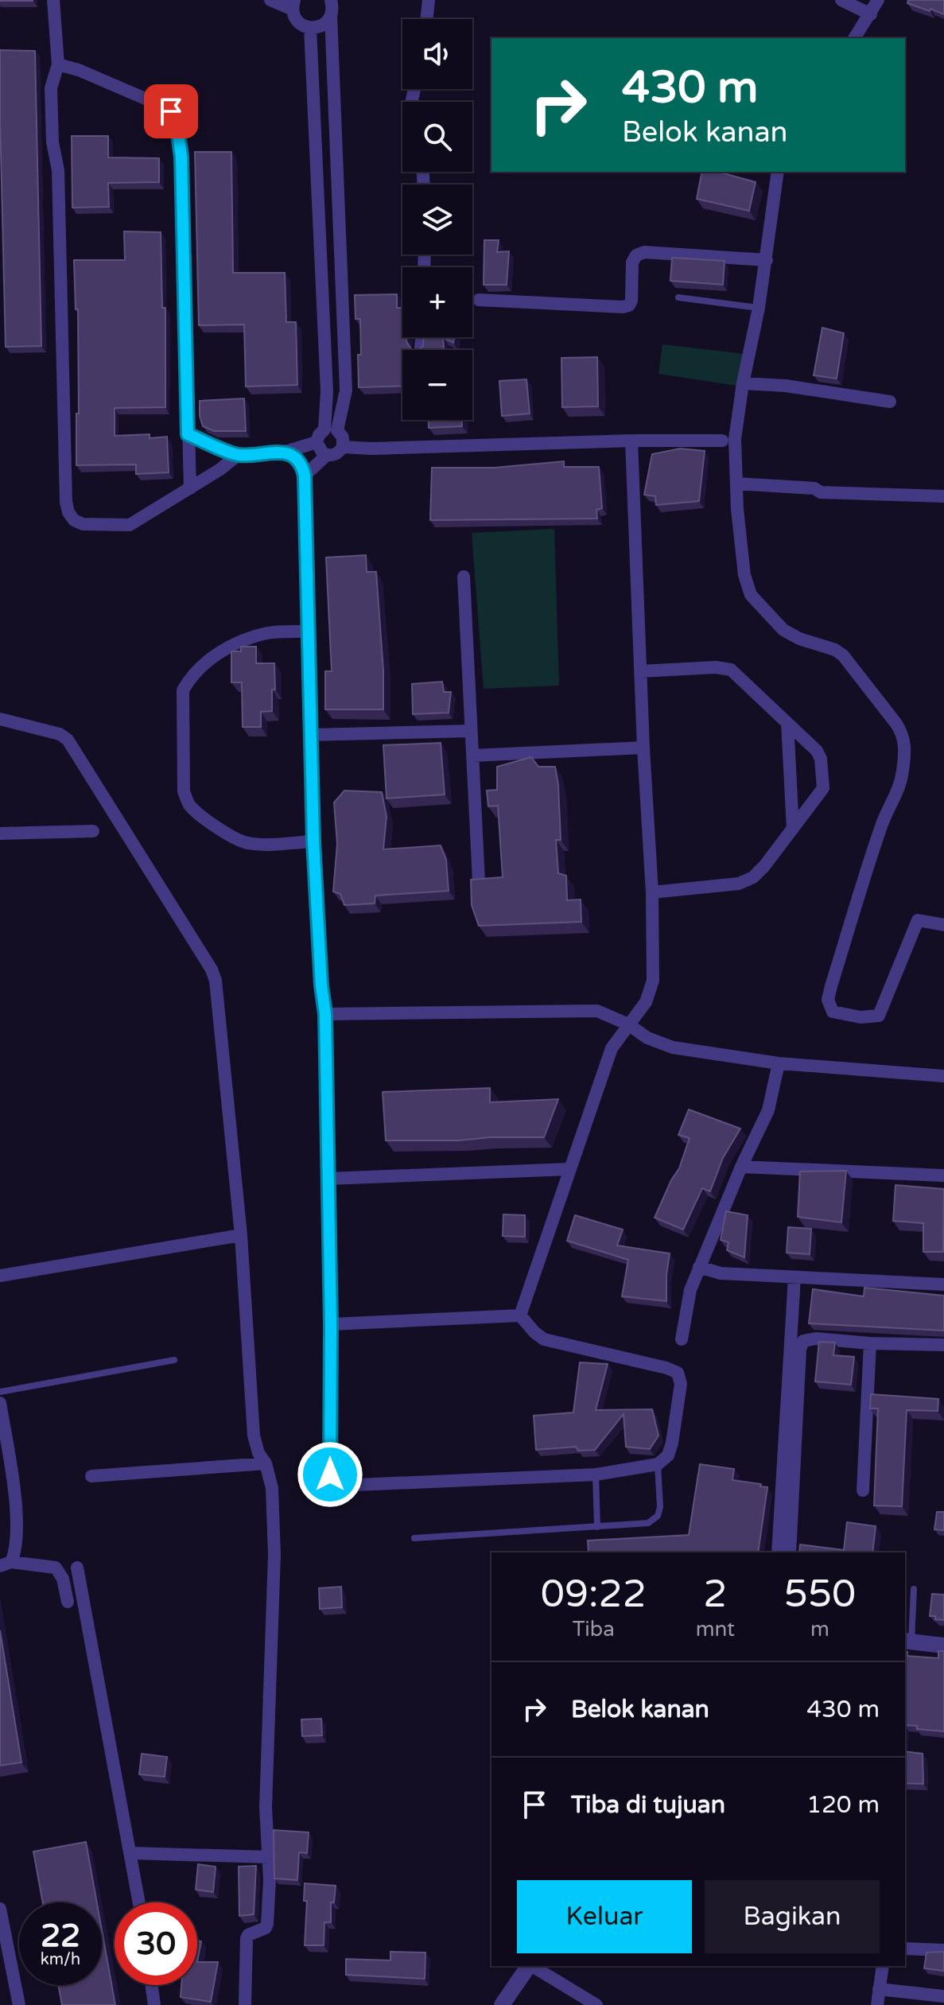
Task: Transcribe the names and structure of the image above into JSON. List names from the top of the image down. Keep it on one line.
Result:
{"page":{"map_buttons":["+","−"],"turn":["430 m","Belok kanan"],"eta":["09:22","Tiba","2","mnt","550","m"],"list":[{"name":"Belok kanan","value":"430 m"},{"name":"Tiba di tujuan","value":"120 m"}],"buttons":["Keluar","Bagikan"],"speed":"22 km/h","limit":"30"}}
